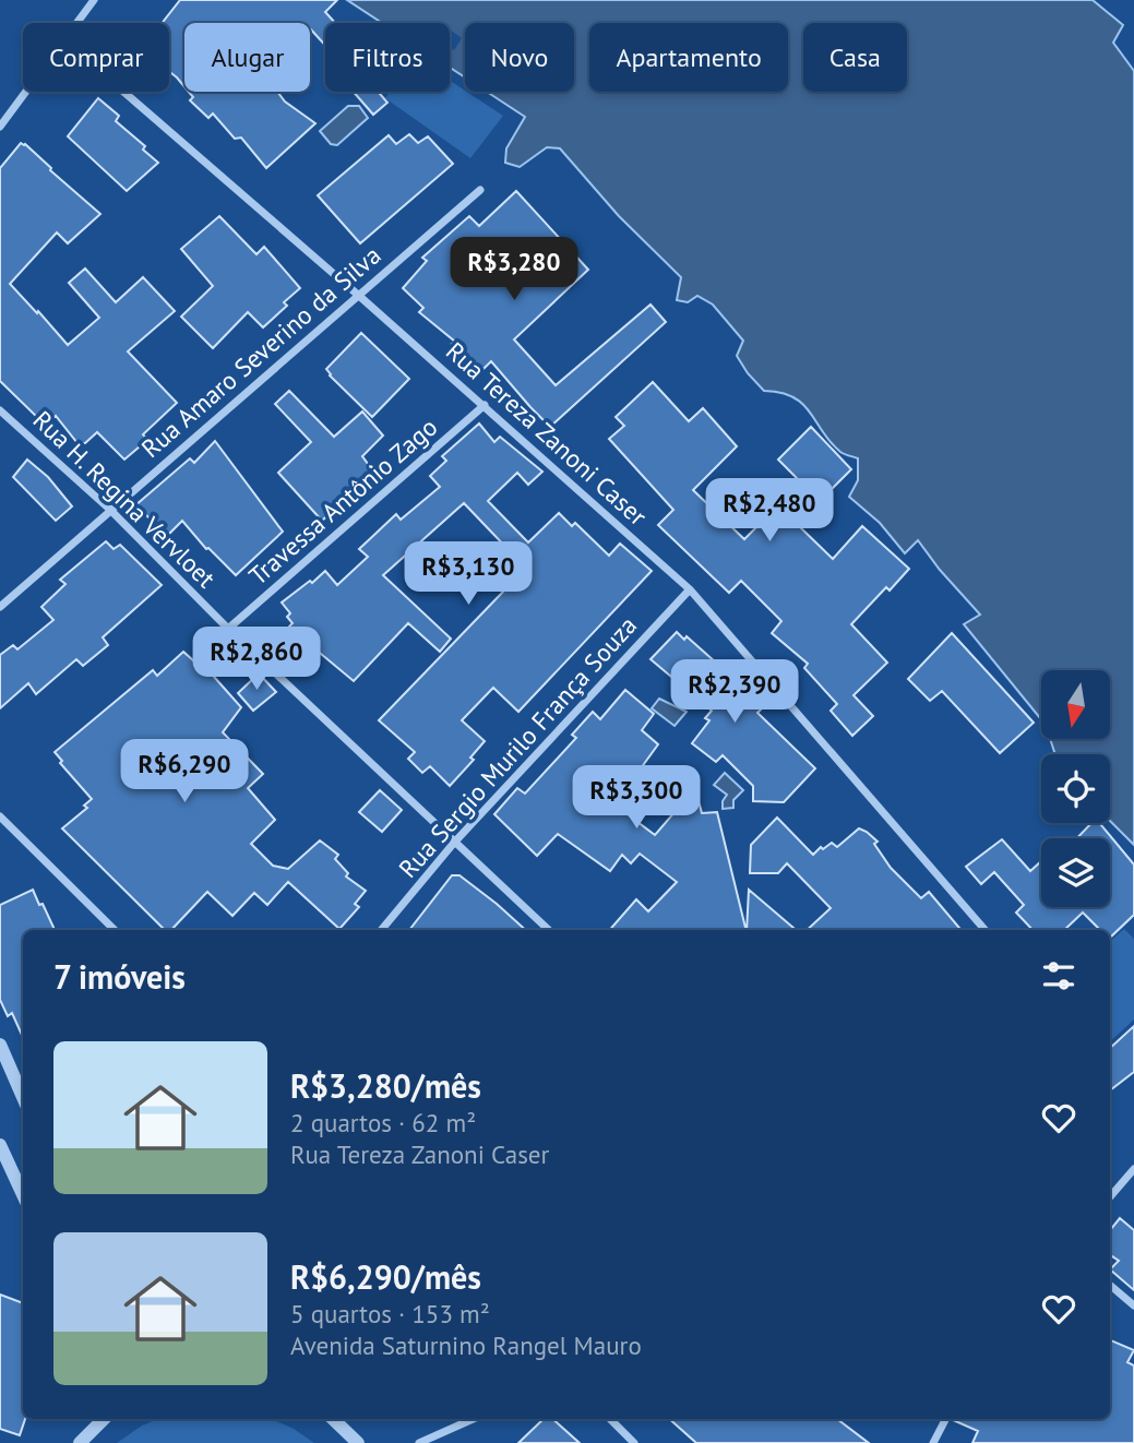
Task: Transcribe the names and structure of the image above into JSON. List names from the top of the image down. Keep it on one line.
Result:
{"streets":{"street":["Rua Amaro Severino da Silva","Rua Tereza Zanoni Caser","Rua H. Regina Vervloet","Travessa Antônio Zago","Rua Sergio Murilo França Souza"]},"crossings":[["Rua Amaro Severino da Silva","Rua Tereza Zanoni Caser"],["Rua Amaro Severino da Silva","Rua H. Regina Vervloet"],["Rua Tereza Zanoni Caser","Travessa Antônio Zago"],["Rua Tereza Zanoni Caser","Rua Sergio Murilo França Souza"],["Rua H. Regina Vervloet","Travessa Antônio Zago"],["Rua H. Regina Vervloet","Rua Sergio Murilo França Souza"]],"north":"bottom","page":{"chip":["Comprar","Alugar","Filtros","Novo","Apartamento","Casa"],"price":["R$3,280","R$2,480","R$3,130","R$2,860","R$2,390","R$6,290","R$3,300"],"heading":"7 imóveis","list":[{"name":"R$3,280/mês","note":"2 quartos · 62 m² · Rua Tereza Zanoni Caser"},{"name":"R$6,290/mês","note":"5 quartos · 153 m² · Avenida Saturnino Rangel Mauro"}]}}
